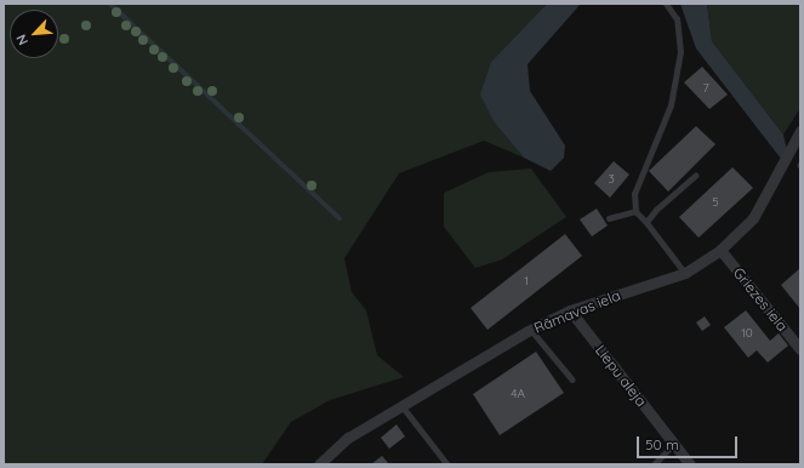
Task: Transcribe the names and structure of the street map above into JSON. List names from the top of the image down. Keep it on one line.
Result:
{"streets":{"street":["Griezes iela","Rāmavas iela","Liepu aleja"]},"crossings":[["Griezes iela","Rāmavas iela"],["Rāmavas iela","Liepu aleja"]],"house_numbers":["7","3","5","1","10","4A"],"scale_bar":"50 m","north":"bottom left"}
